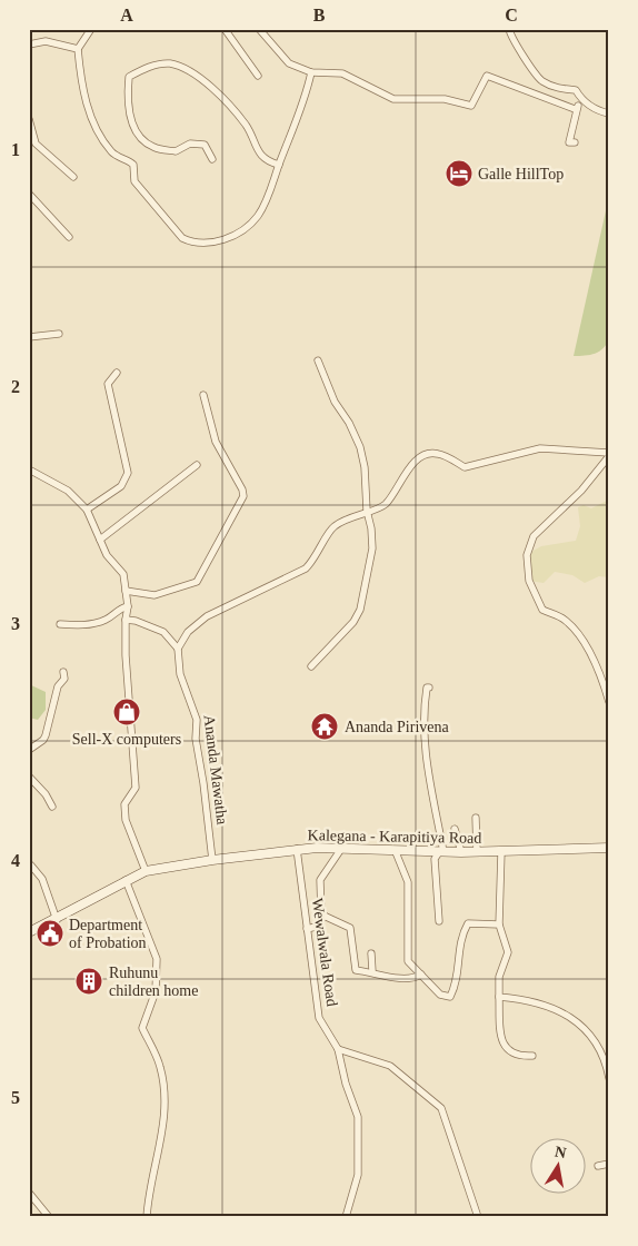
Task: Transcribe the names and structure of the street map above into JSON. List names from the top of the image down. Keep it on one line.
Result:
{"streets":{"main road":["Kalegana - Karapitiya Road"],"street":["Ananda Mawatha","Wewalwala Road"]},"crossings":[["Ananda Mawatha","Kalegana - Karapitiya Road"],["Kalegana - Karapitiya Road","Wewalwala Road"]],"places":{"hotel":["Galle HillTop"],"shop":["Sell-X computers"],"temple":["Ananda Pirivena"],"public building":["Department of Probation"],"building":["Ruhunu children home"]},"north":"top","grid":{"columns":["A","B","C"],"rows":["1","2","3","4","5"]}}
